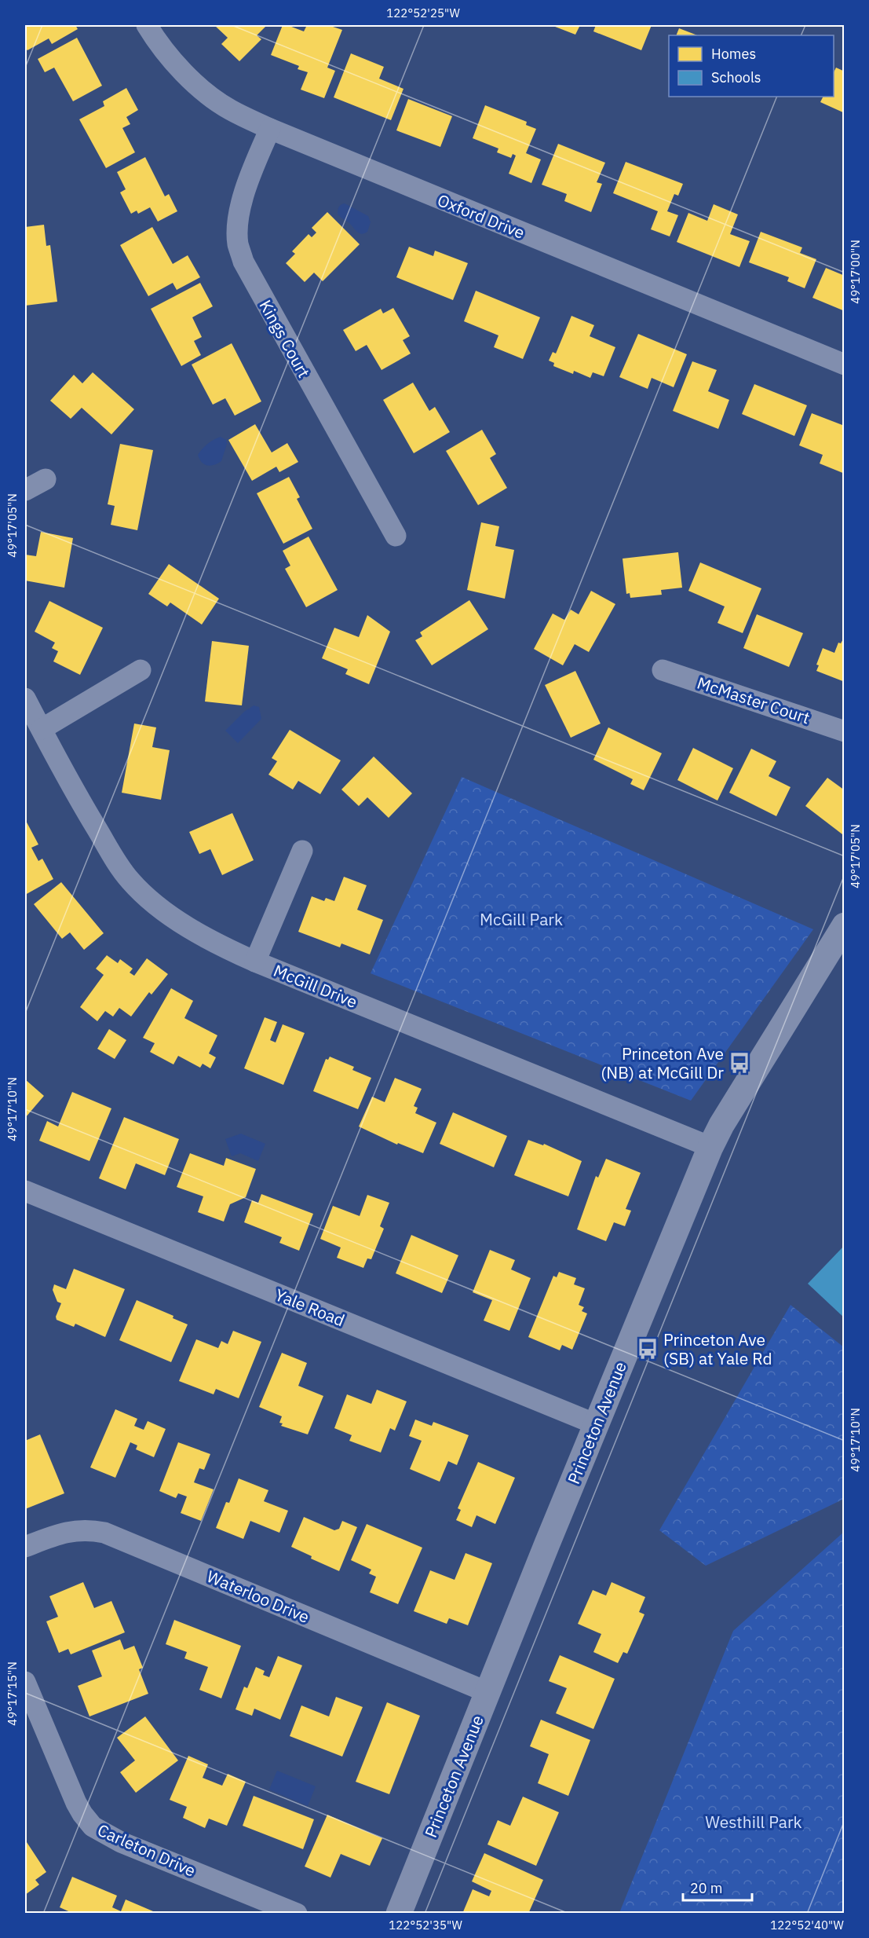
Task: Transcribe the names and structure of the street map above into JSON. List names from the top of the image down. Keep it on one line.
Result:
{"streets":{"street":["Oxford Drive","Kings Court","McMaster Court","McGill Drive","Yale Road","Princeton Avenue","Waterloo Drive","Carleton Drive"]},"crossings":[["Oxford Drive","Kings Court"],["McGill Drive","Princeton Avenue"],["Yale Road","Princeton Avenue"],["Princeton Avenue","Waterloo Drive"]],"parks":["McGill Park","Westhill Park"],"places":{"bus stop":["Princeton Ave (NB) at McGill Dr","Princeton Ave (SB) at Yale Rd"]},"legend":["Homes","Schools"],"scale_bar":"20 m","coordinates":["122°52'25\"W","49°17'00\"N","49°17'05\"N","49°17'10\"N","49°17'15\"N","122°52'35\"W","122°52'40\"W"]}
